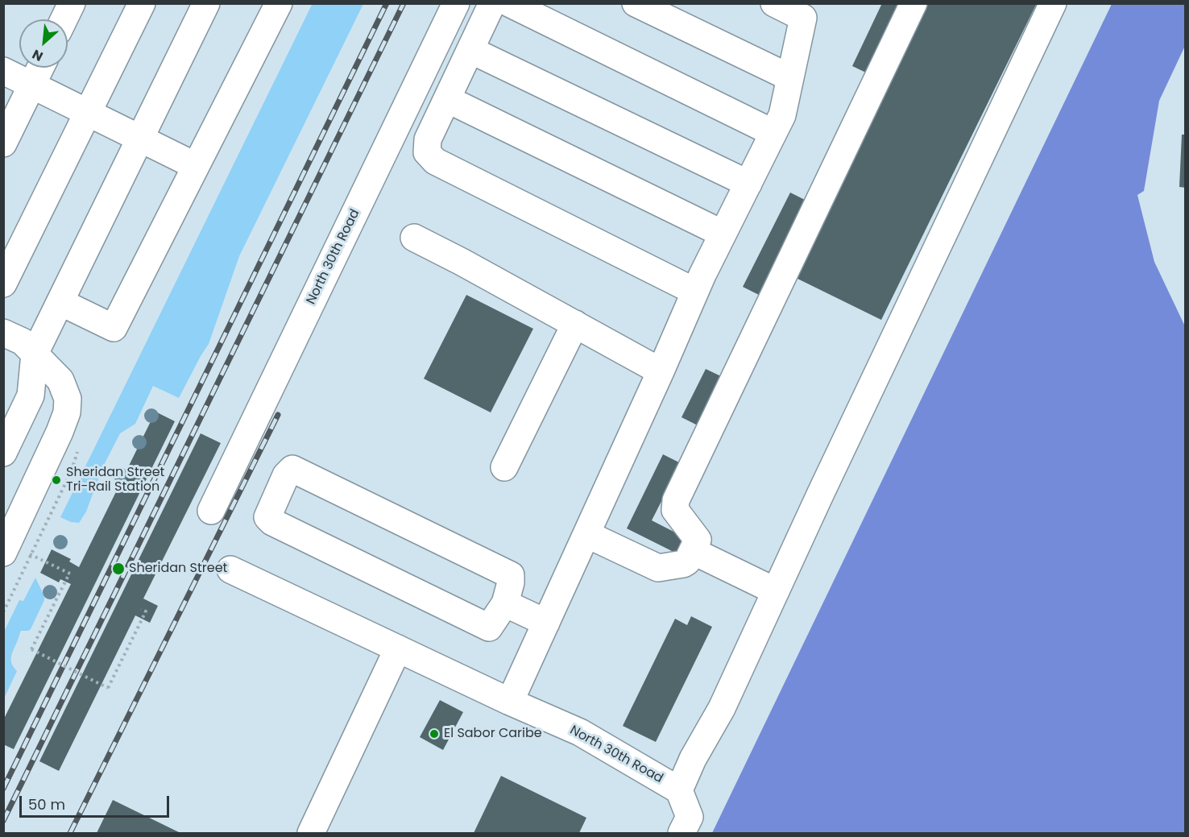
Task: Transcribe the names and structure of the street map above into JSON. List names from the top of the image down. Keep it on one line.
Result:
{"streets":{"street":["North 30th Road"]},"places":["Sheridan Street Tri-Rail Station","Sheridan Street","El Sabor Caribe"],"scale_bar":"50 m","north":"bottom left"}
